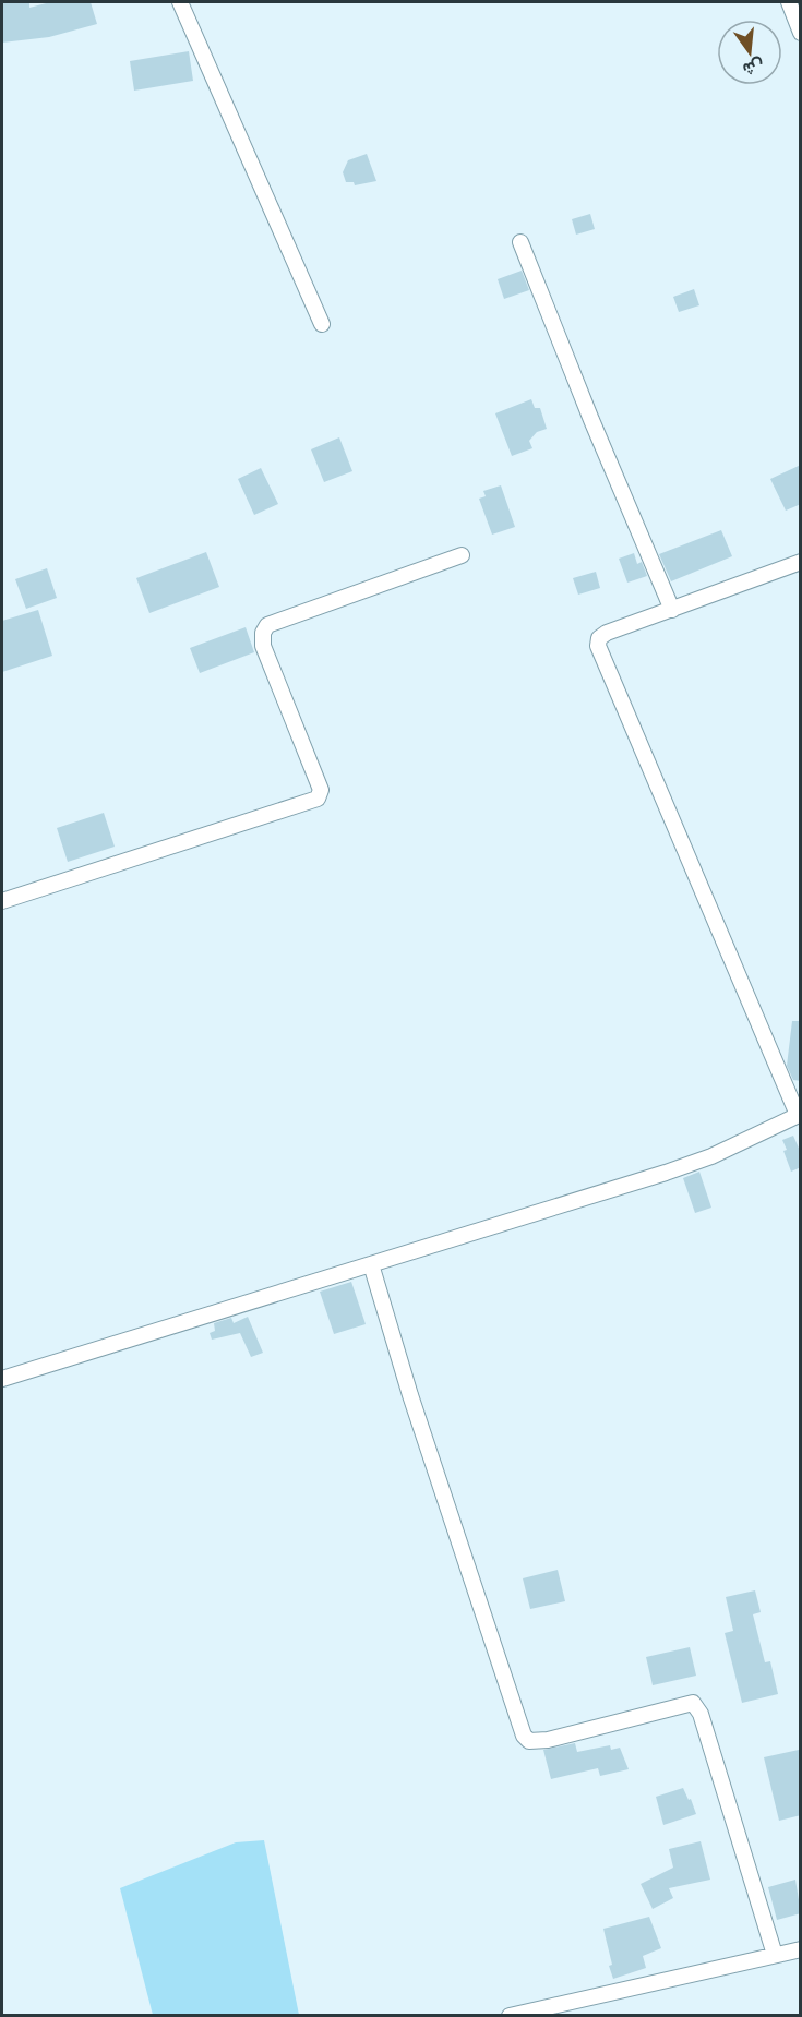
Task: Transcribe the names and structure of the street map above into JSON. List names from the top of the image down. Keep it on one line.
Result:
{"north":"bottom"}
